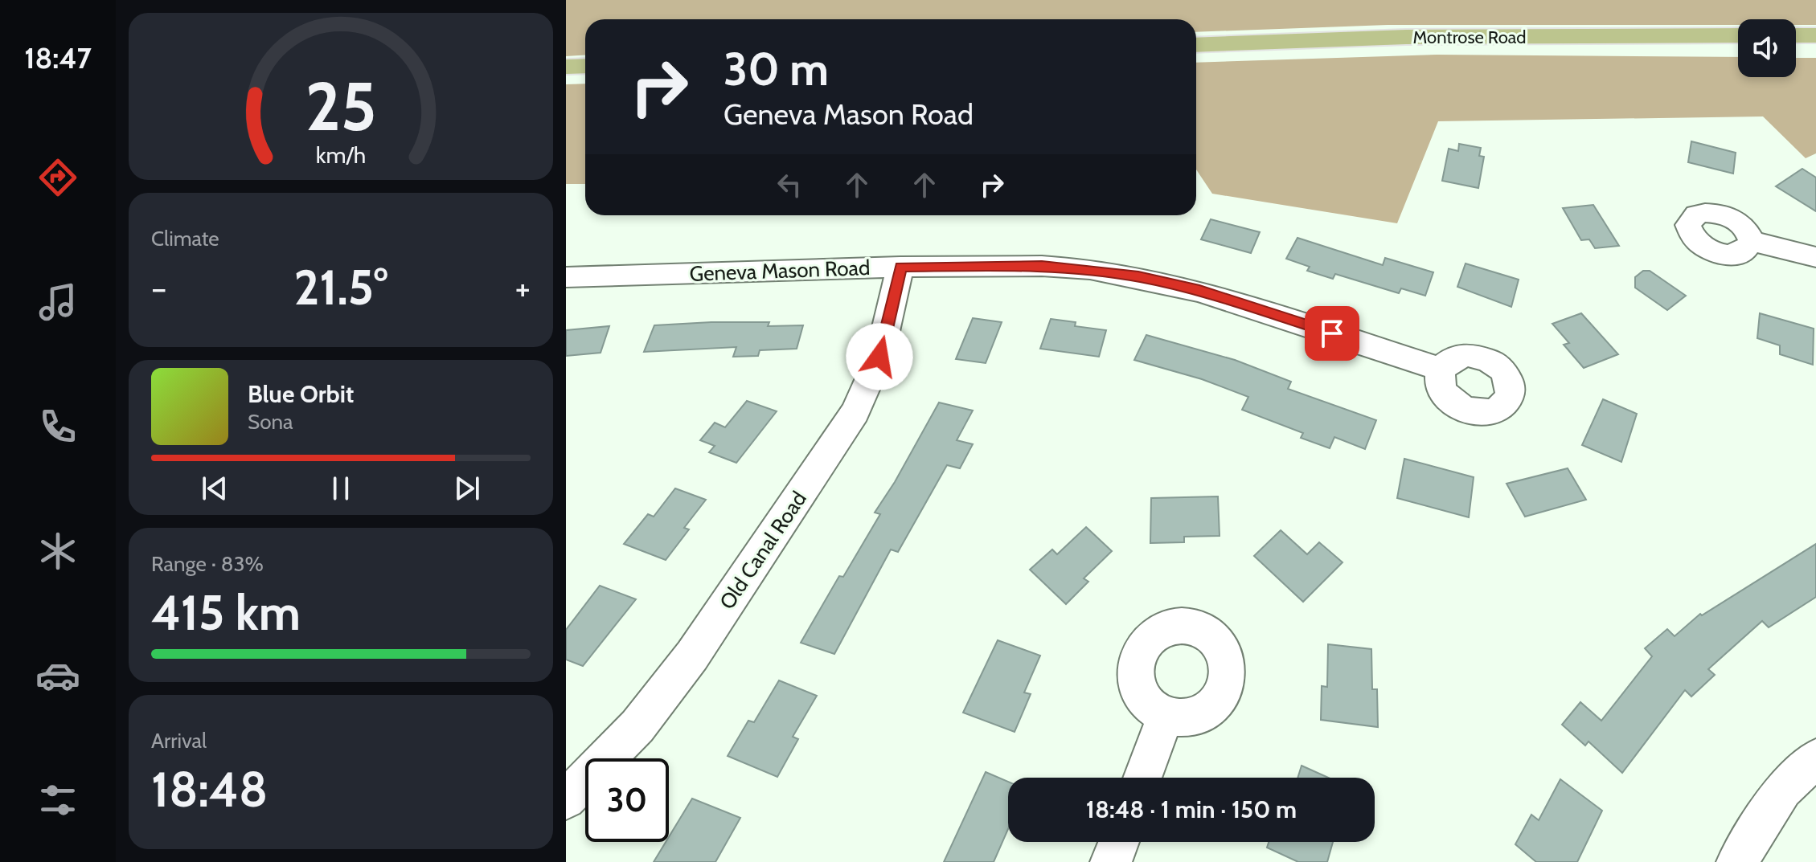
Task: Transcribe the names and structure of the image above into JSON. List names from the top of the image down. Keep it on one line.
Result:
{"streets":{"main road":["Montrose Road"],"street":["Geneva Mason Road","Old Canal Road"]},"crossings":[["Geneva Mason Road","Old Canal Road"]],"page":{"tabs":"18:47","turn":["30 m","Geneva Mason Road"],"tile":["Climate",["Range · 83%","415 km"],["Arrival","18:48"]],"heat":["−","21.5°","+"],"song":["Blue Orbit","Sona"],"limit":"30","trip":"18:48 · 1 min · 150 m","gauge":["25","km/h"]}}
